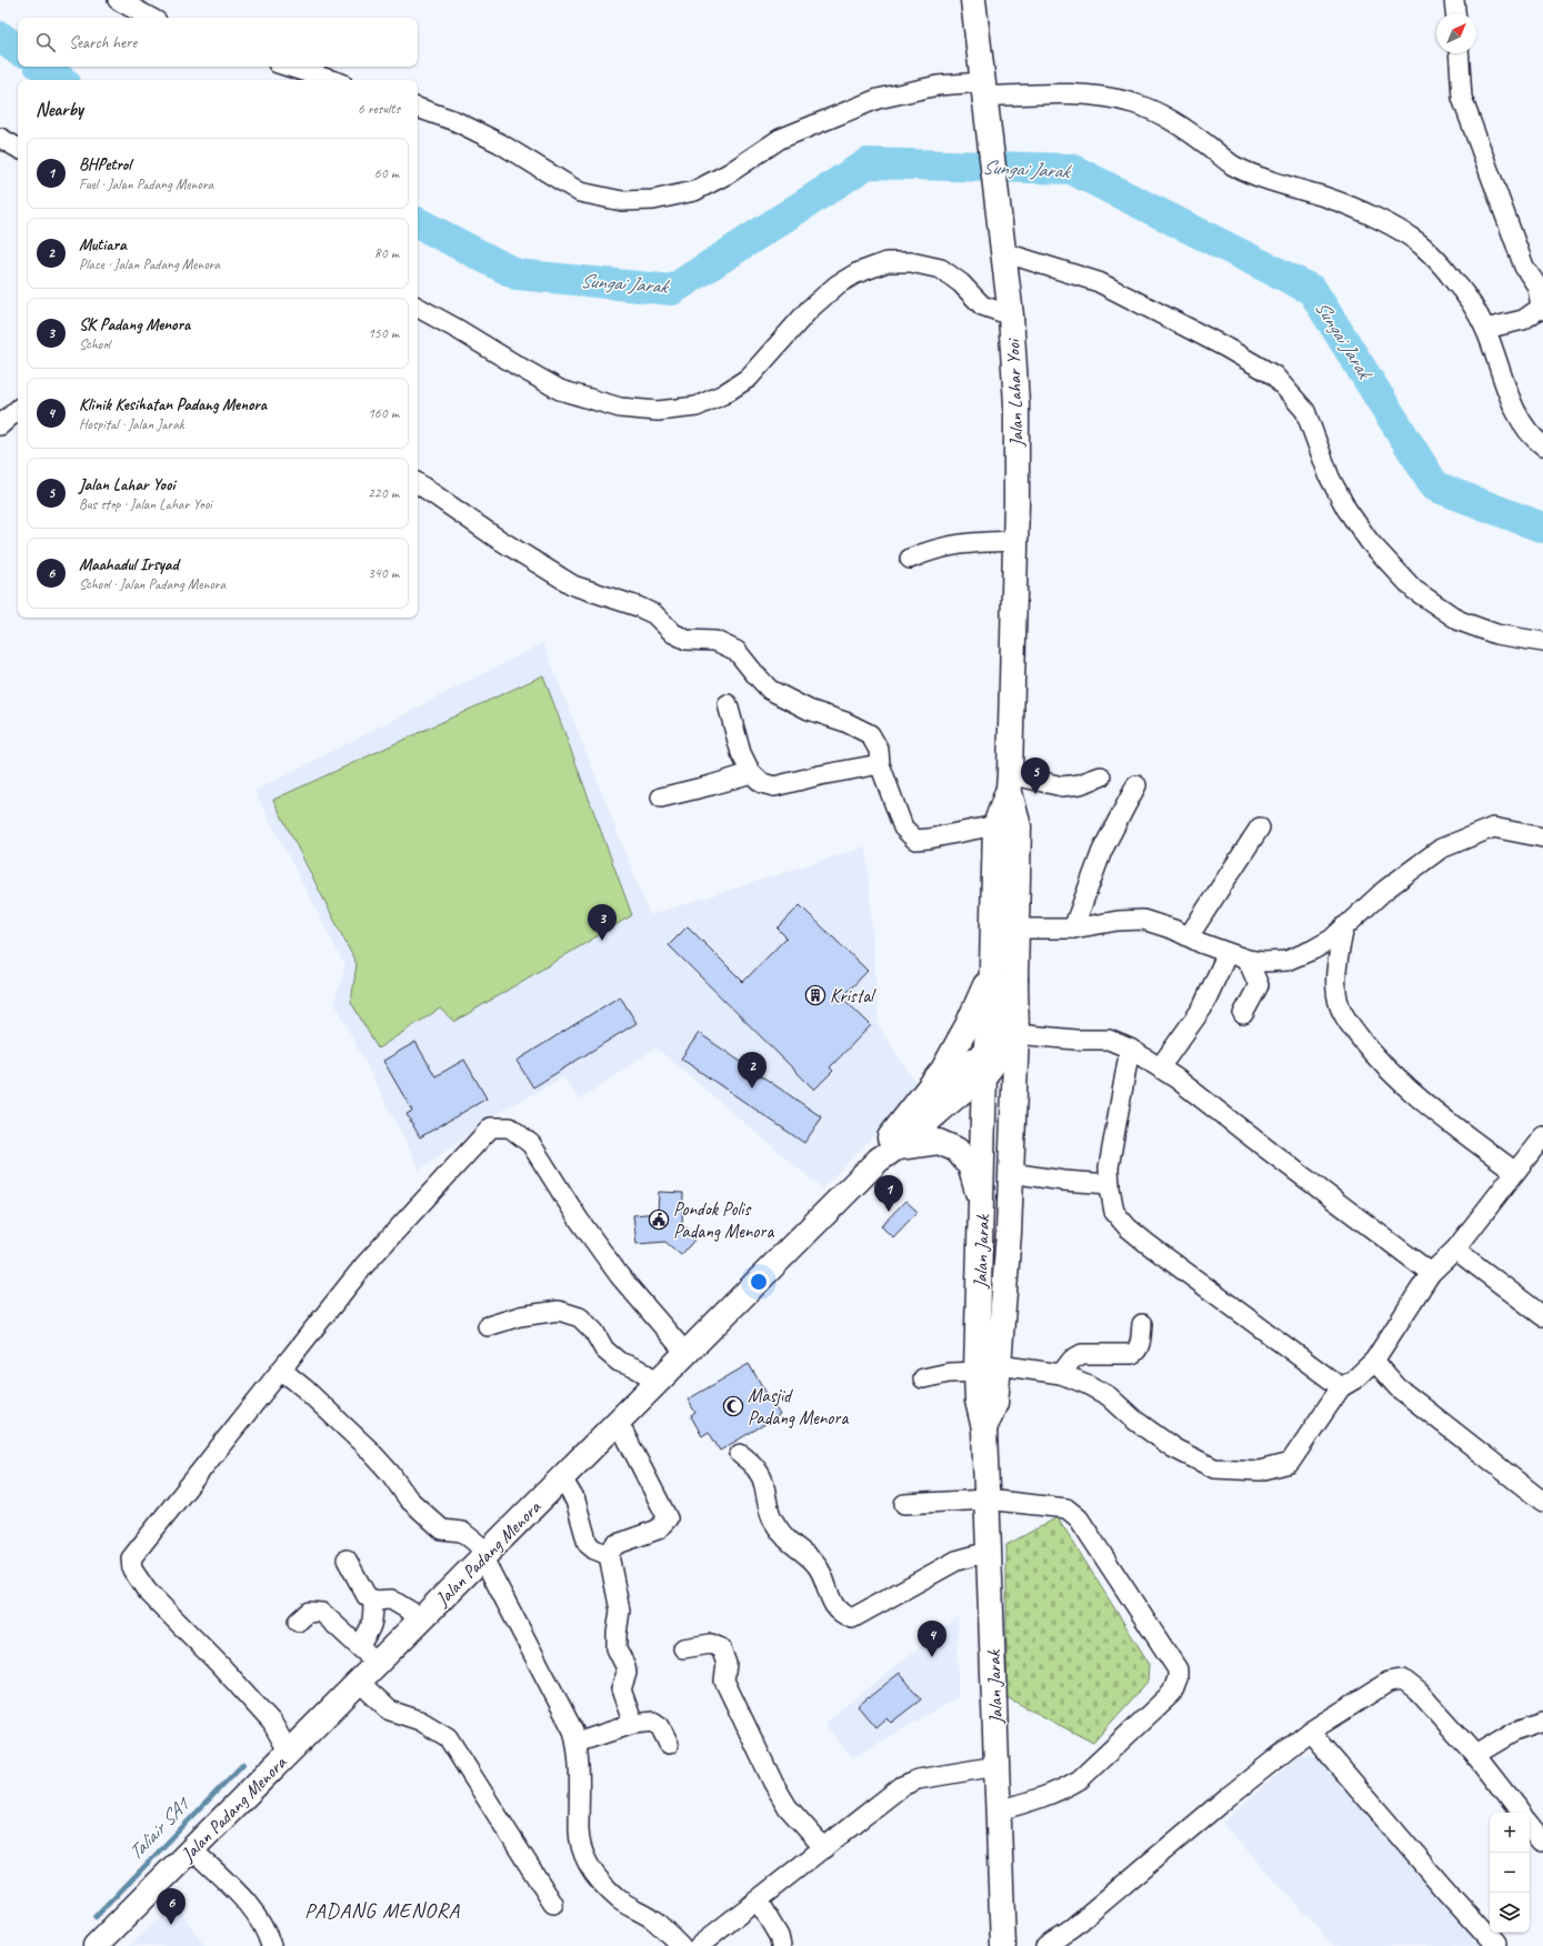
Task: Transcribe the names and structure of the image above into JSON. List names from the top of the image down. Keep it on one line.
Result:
{"streets":{"main road":["Jalan Lahar Yooi","Jalan Jarak","Jalan Padang Menora"]},"crossings":[["Jalan Lahar Yooi","Jalan Jarak"],["Jalan Lahar Yooi","Jalan Padang Menora"],["Jalan Jarak","Jalan Padang Menora"]],"districts":["PADANG MENORA"],"water":["Sungai Jarak","Taliair SA1"],"places":{"building":["Kristal"],"public building":["Pondok Polis Padang Menora"],"mosque":["Masjid Padang Menora"]},"north":"top right","page":{"search":"Search here","heading":["Nearby","6 results"],"list":[{"mark":"1","name":"BHPetrol","note":"Fuel · Jalan Padang Menora","value":"60 m"},{"mark":"2","name":"Mutiara","note":"Place · Jalan Padang Menora","value":"80 m"},{"mark":"3","name":"SK Padang Menora","note":"School","value":"150 m"},{"mark":"4","name":"Klinik Kesihatan Padang Menora","note":"Hospital · Jalan Jarak","value":"160 m"},{"mark":"5","name":"Jalan Lahar Yooi","note":"Bus stop · Jalan Lahar Yooi","value":"220 m"},{"mark":"6","name":"Maahadul Irsyad","note":"School · Jalan Padang Menora","value":"340 m"}],"pins":["5","3","2","1","4","6"],"map_buttons":["+","−"]}}
